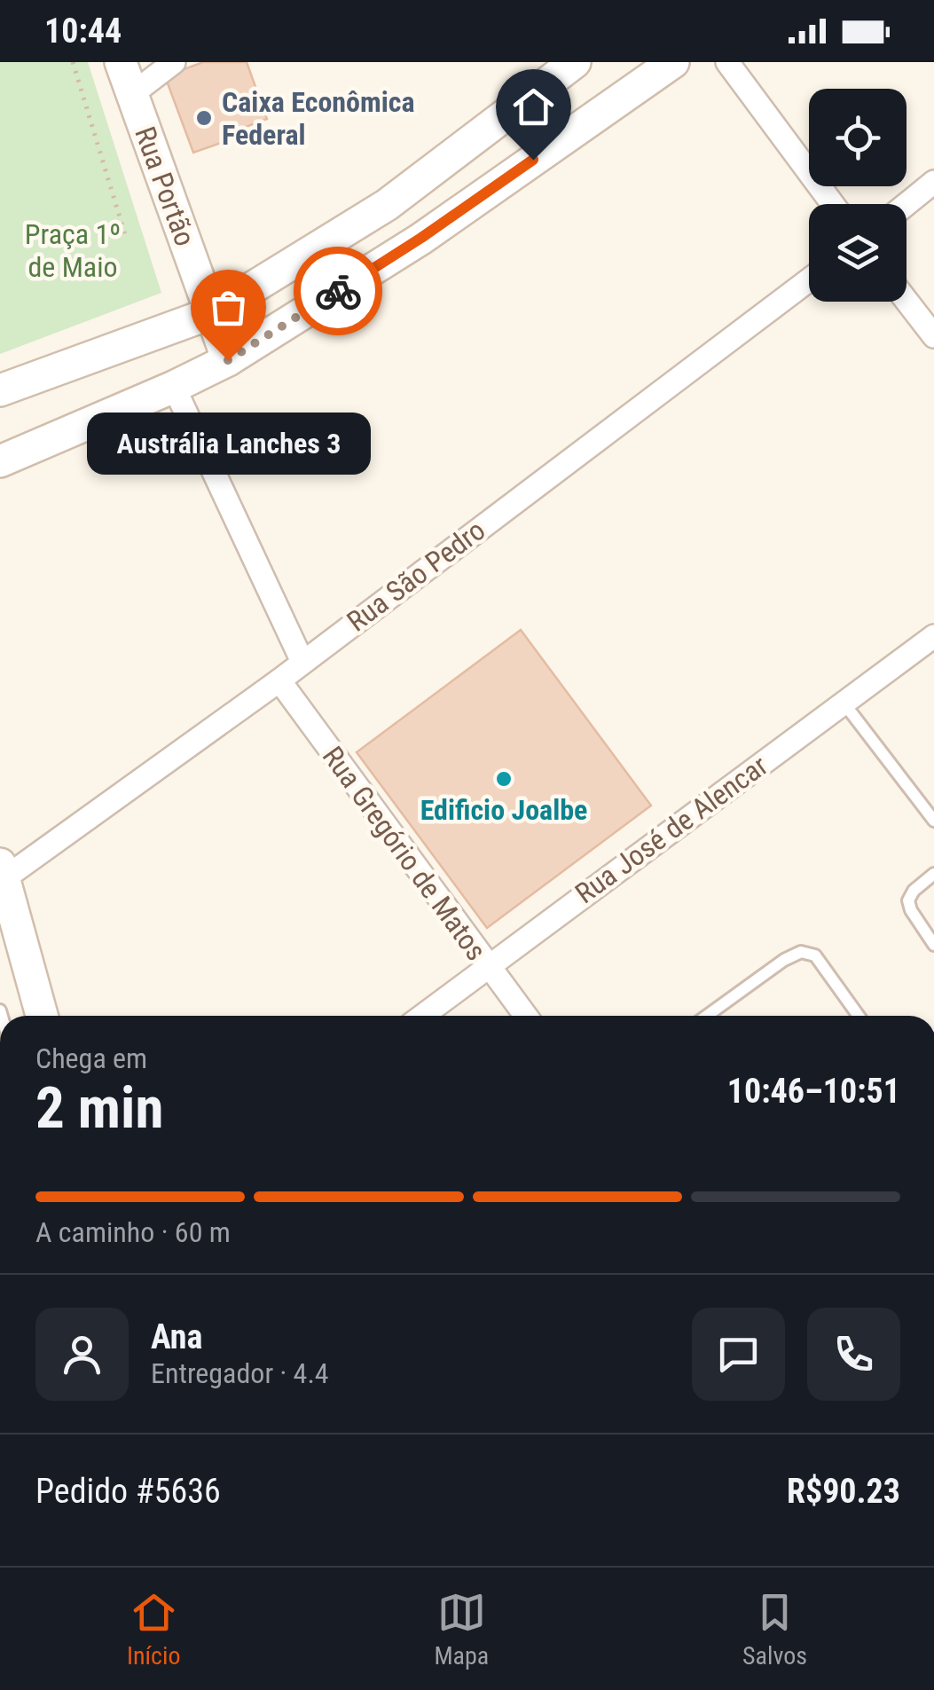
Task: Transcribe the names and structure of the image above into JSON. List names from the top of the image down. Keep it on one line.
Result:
{"streets":{"main road":["Rua Portão"],"street":["Rua São Pedro","Rua José de Alencar","Rua Gregório de Matos"]},"crossings":[["Rua São Pedro","Rua Gregório de Matos"],["Rua José de Alencar","Rua Gregório de Matos"]],"parks":["Praça 1º de Maio"],"places":["Caixa Econômica Federal","Austrália Lanches 3","Edificio Joalbe"],"page":{"status":"10:44","bubble":"Austrália Lanches 3","heading":["2 min","Chega em","10:46–10:51"],"panel":["Ana","Entregador · 4.4","Pedido #5636","R$90.23"],"bar":"A caminho · 60 m","tabs":["Início","Mapa","Salvos"]}}
